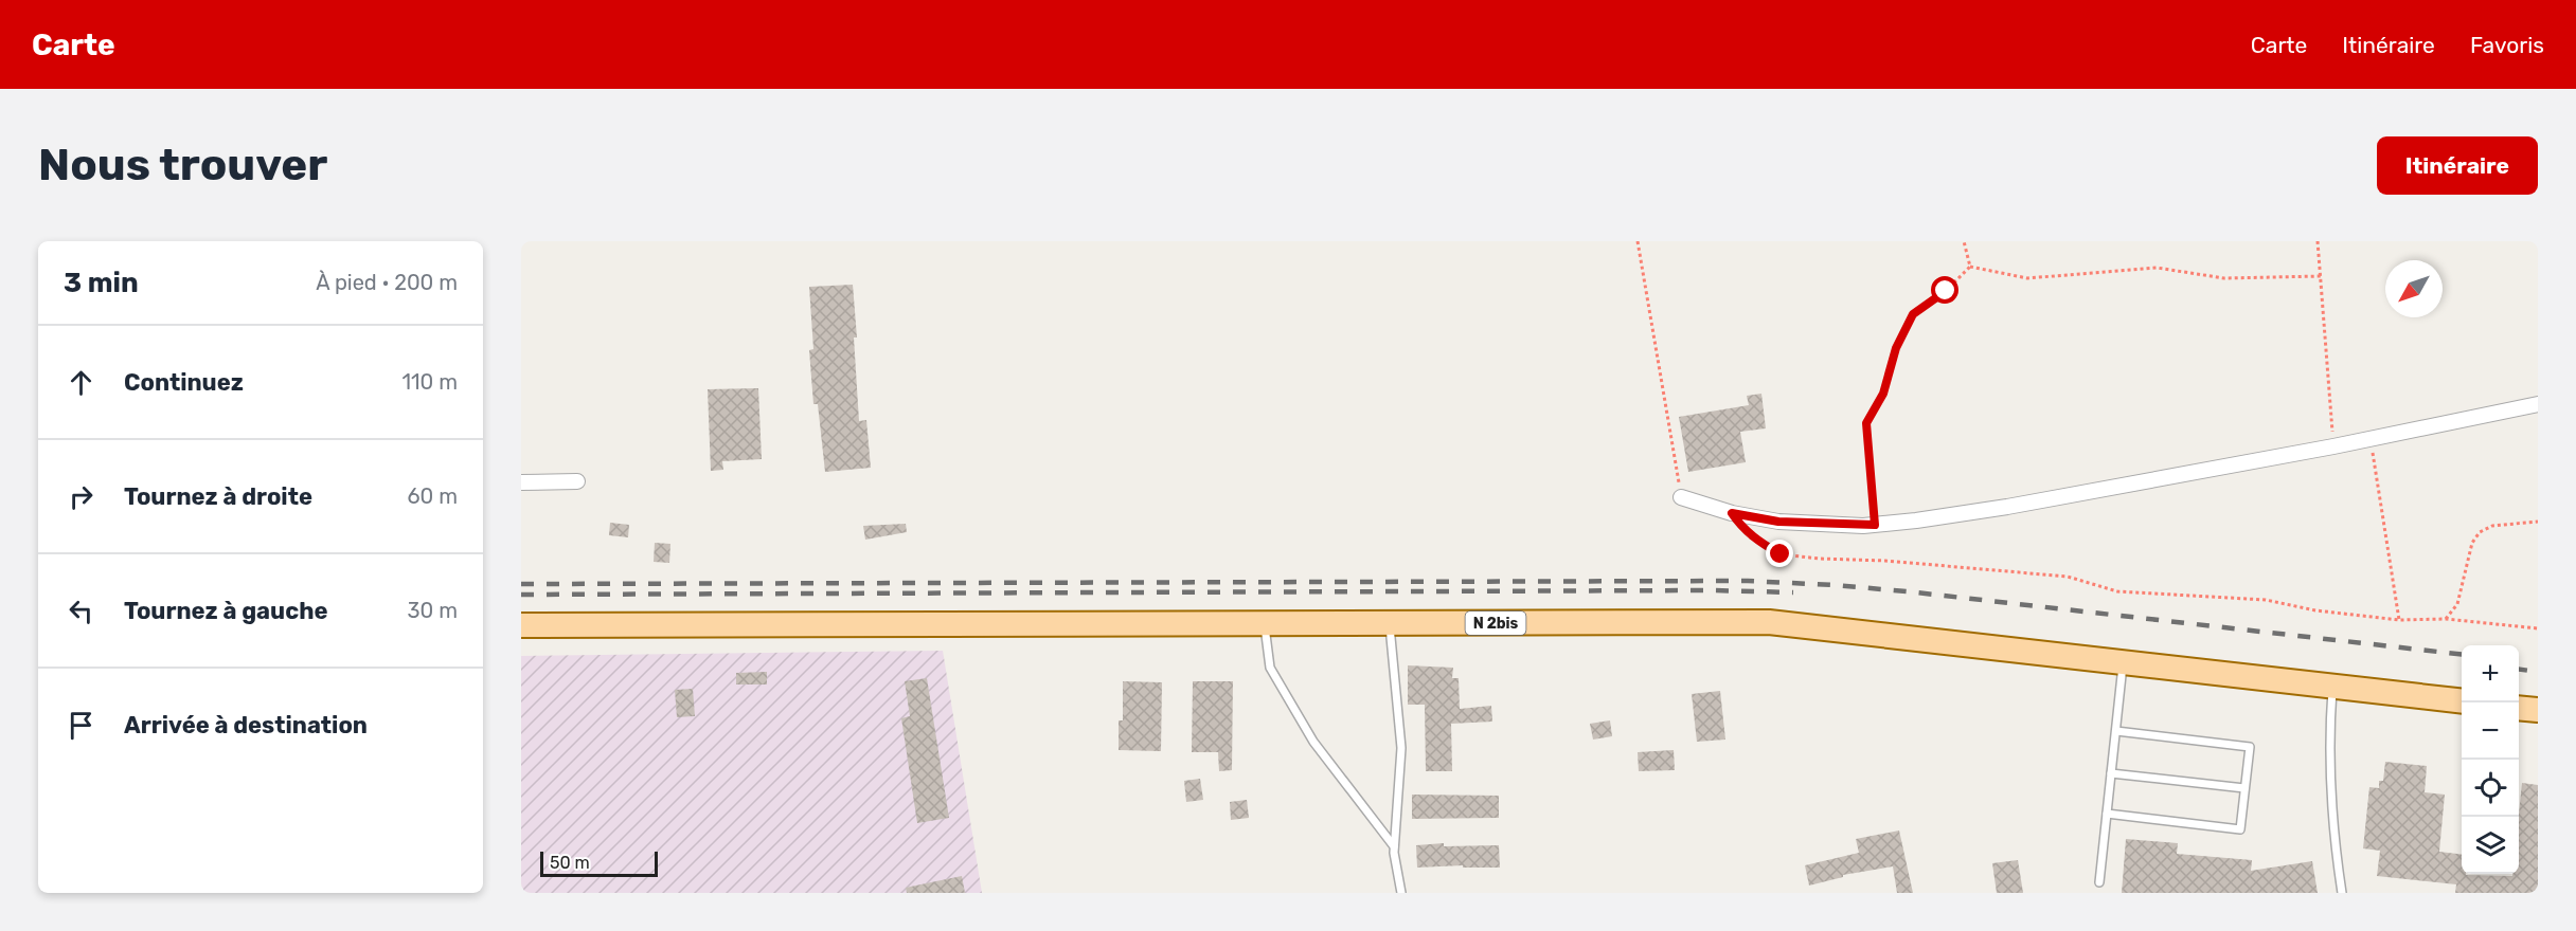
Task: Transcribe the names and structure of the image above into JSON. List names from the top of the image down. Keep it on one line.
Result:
{"streets":{"main road":["N 2bis"]},"scale_bar":"50 m","north":"bottom left","page":{"header":"Carte","nav":["Carte","Itinéraire","Favoris"],"buttons":"Itinéraire","title":"Nous trouver","heading":["3 min","À pied · 200 m"],"list":[["Continuez","110 m"],["Tournez à droite","60 m"],["Tournez à gauche","30 m"],"Arrivée à destination"],"map_buttons":["+","−"],"scale":"50 m"}}
